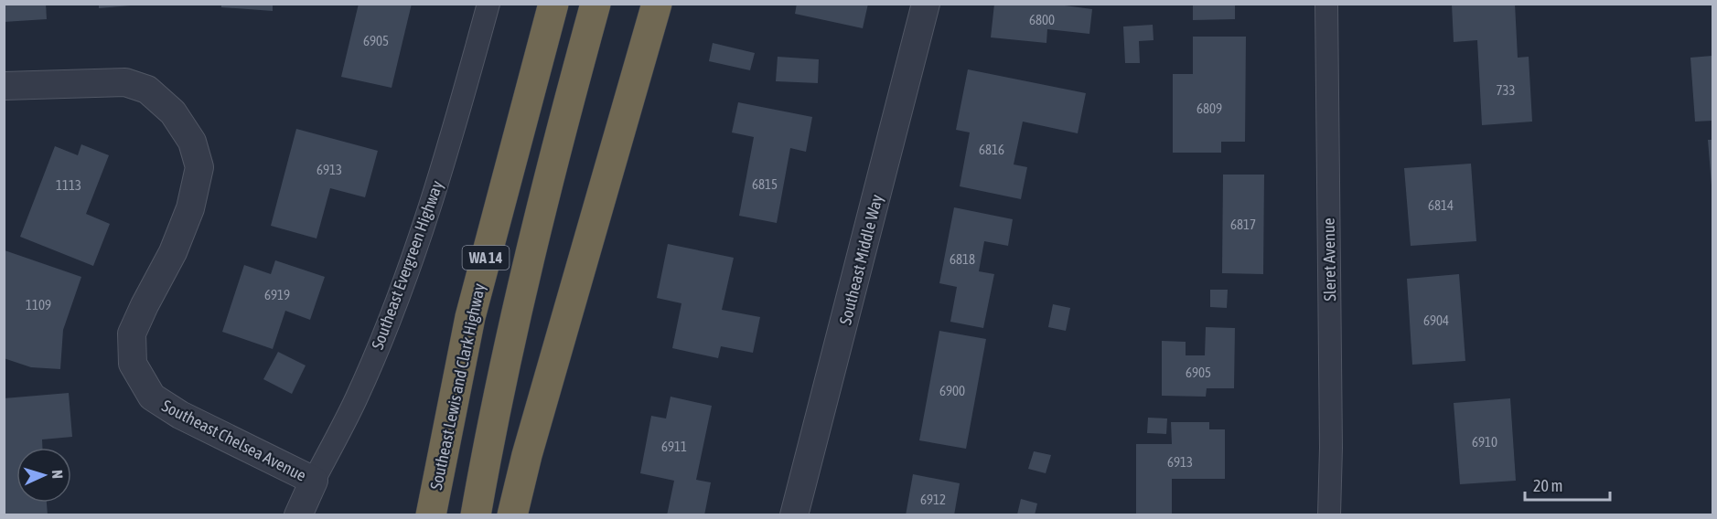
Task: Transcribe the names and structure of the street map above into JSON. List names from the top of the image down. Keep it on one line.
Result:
{"streets":{"highway":["WA 14","Southeast Lewis and Clark Highway"],"street":["Southeast Middle Way","Sleret Avenue","Southeast Evergreen Highway","Southeast Chelsea Avenue"]},"crossings":[["Southeast Evergreen Highway","Southeast Chelsea Avenue"]],"house_numbers":["6800","6905","733","6809","6816","6913","6815","1113","6814","6817","6818","6919","1109","6904","6905","6900","6910","6911","6913","6912"],"scale_bar":"20 m","north":"right"}
